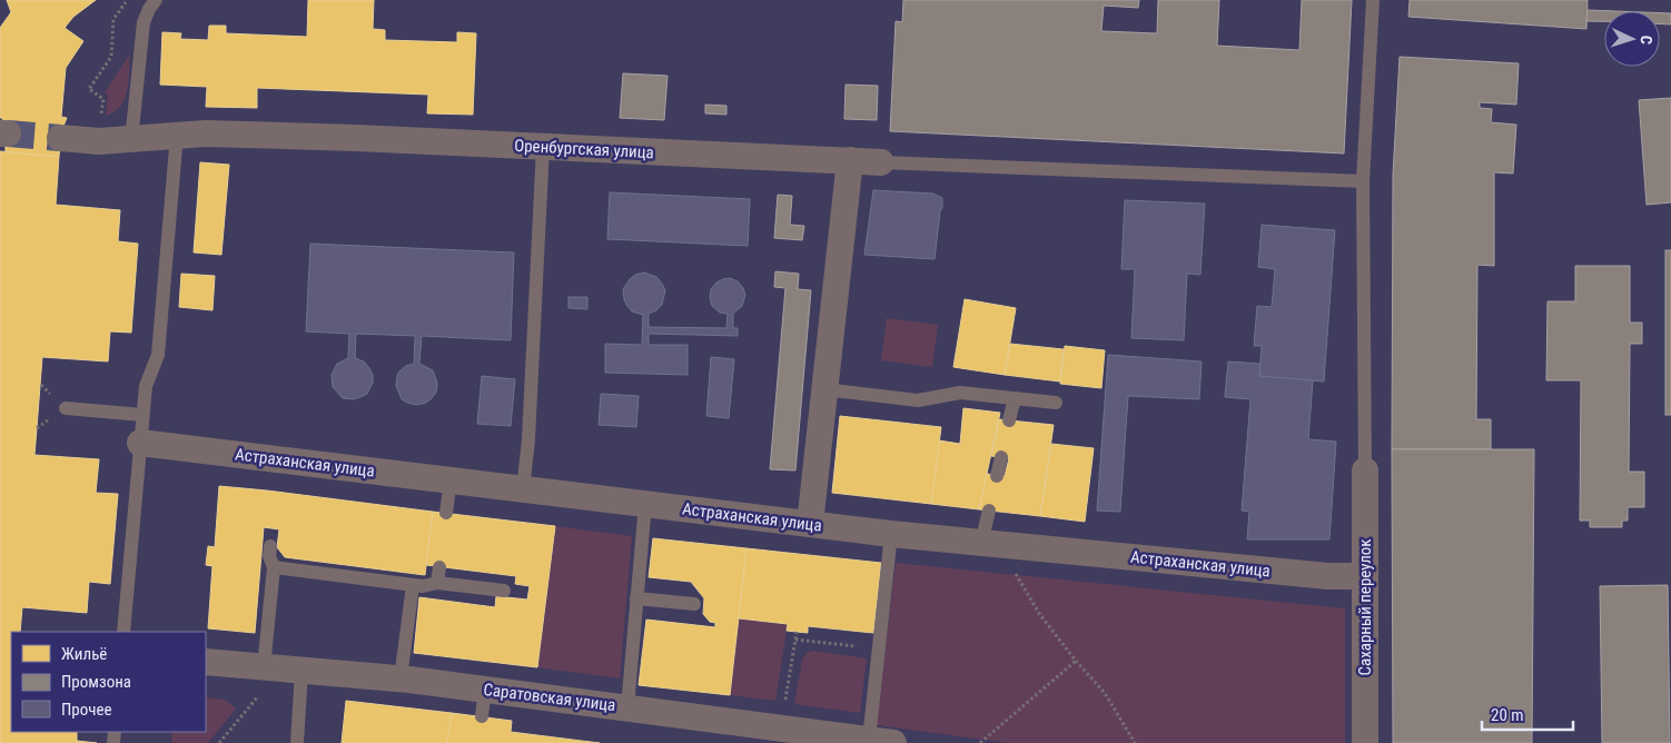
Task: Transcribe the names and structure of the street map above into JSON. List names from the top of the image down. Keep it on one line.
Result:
{"streets":{"street":["Оренбургская улица","Астраханская улица","Сахарный переулок","Саратовская улица"]},"crossings":[["Астраханская улица","Сахарный переулок"]],"legend":["Жильё","Промзона","Прочее"],"scale_bar":"20 m","north":"right"}
